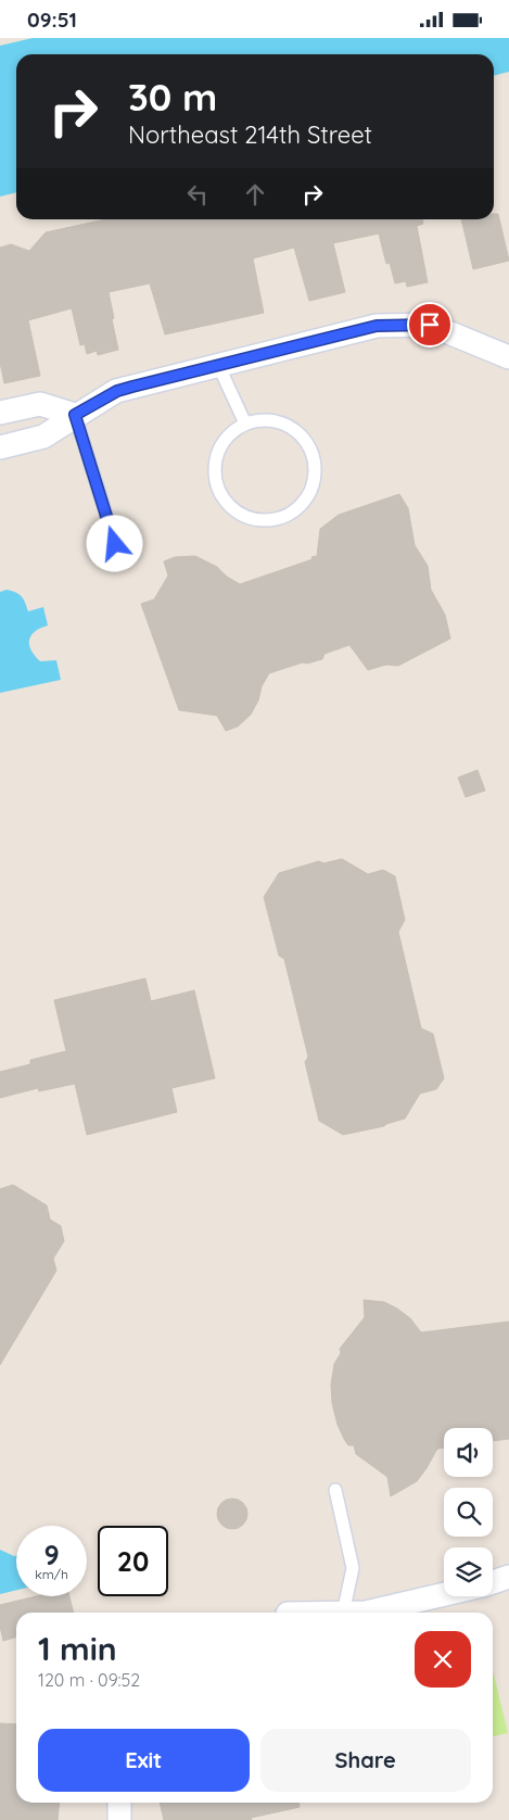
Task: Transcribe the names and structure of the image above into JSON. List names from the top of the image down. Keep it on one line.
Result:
{"page":{"status":"09:51","turn":["30 m","Northeast 214th Street"],"speed":"9 km/h","limit":"20","heading":["1 min","120 m · 09:52"],"buttons":["Exit","Share"]}}
